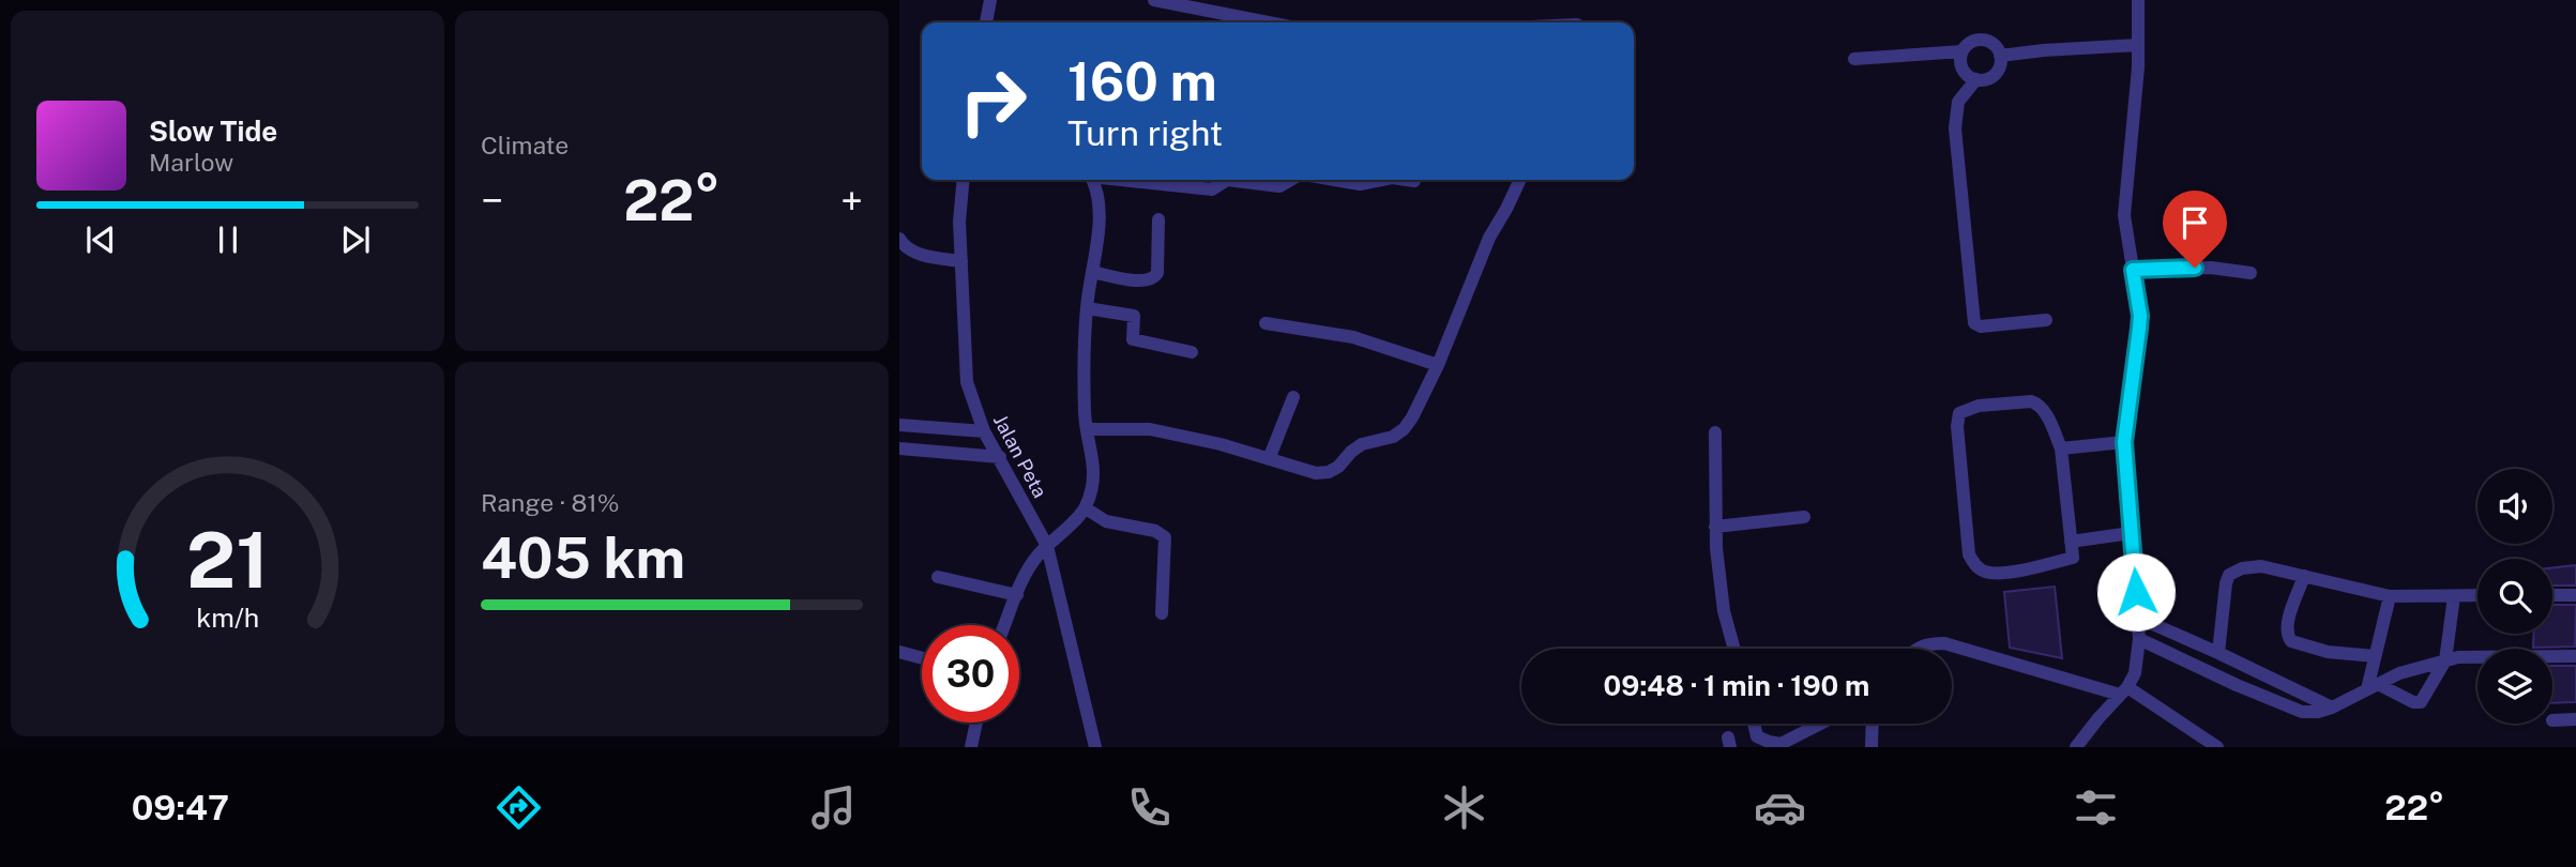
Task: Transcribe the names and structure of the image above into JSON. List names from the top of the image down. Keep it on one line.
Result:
{"streets":{"street":["Jalan Peta"]},"page":{"tile":["Climate",["Range · 81%","405 km"]],"turn":["160 m","Turn right"],"song":["Slow Tide","Marlow"],"heat":["−","22°","+"],"limit":"30","trip":"09:48 · 1 min · 190 m","tabs":["09:47","22°"],"gauge":["21","km/h"]}}
